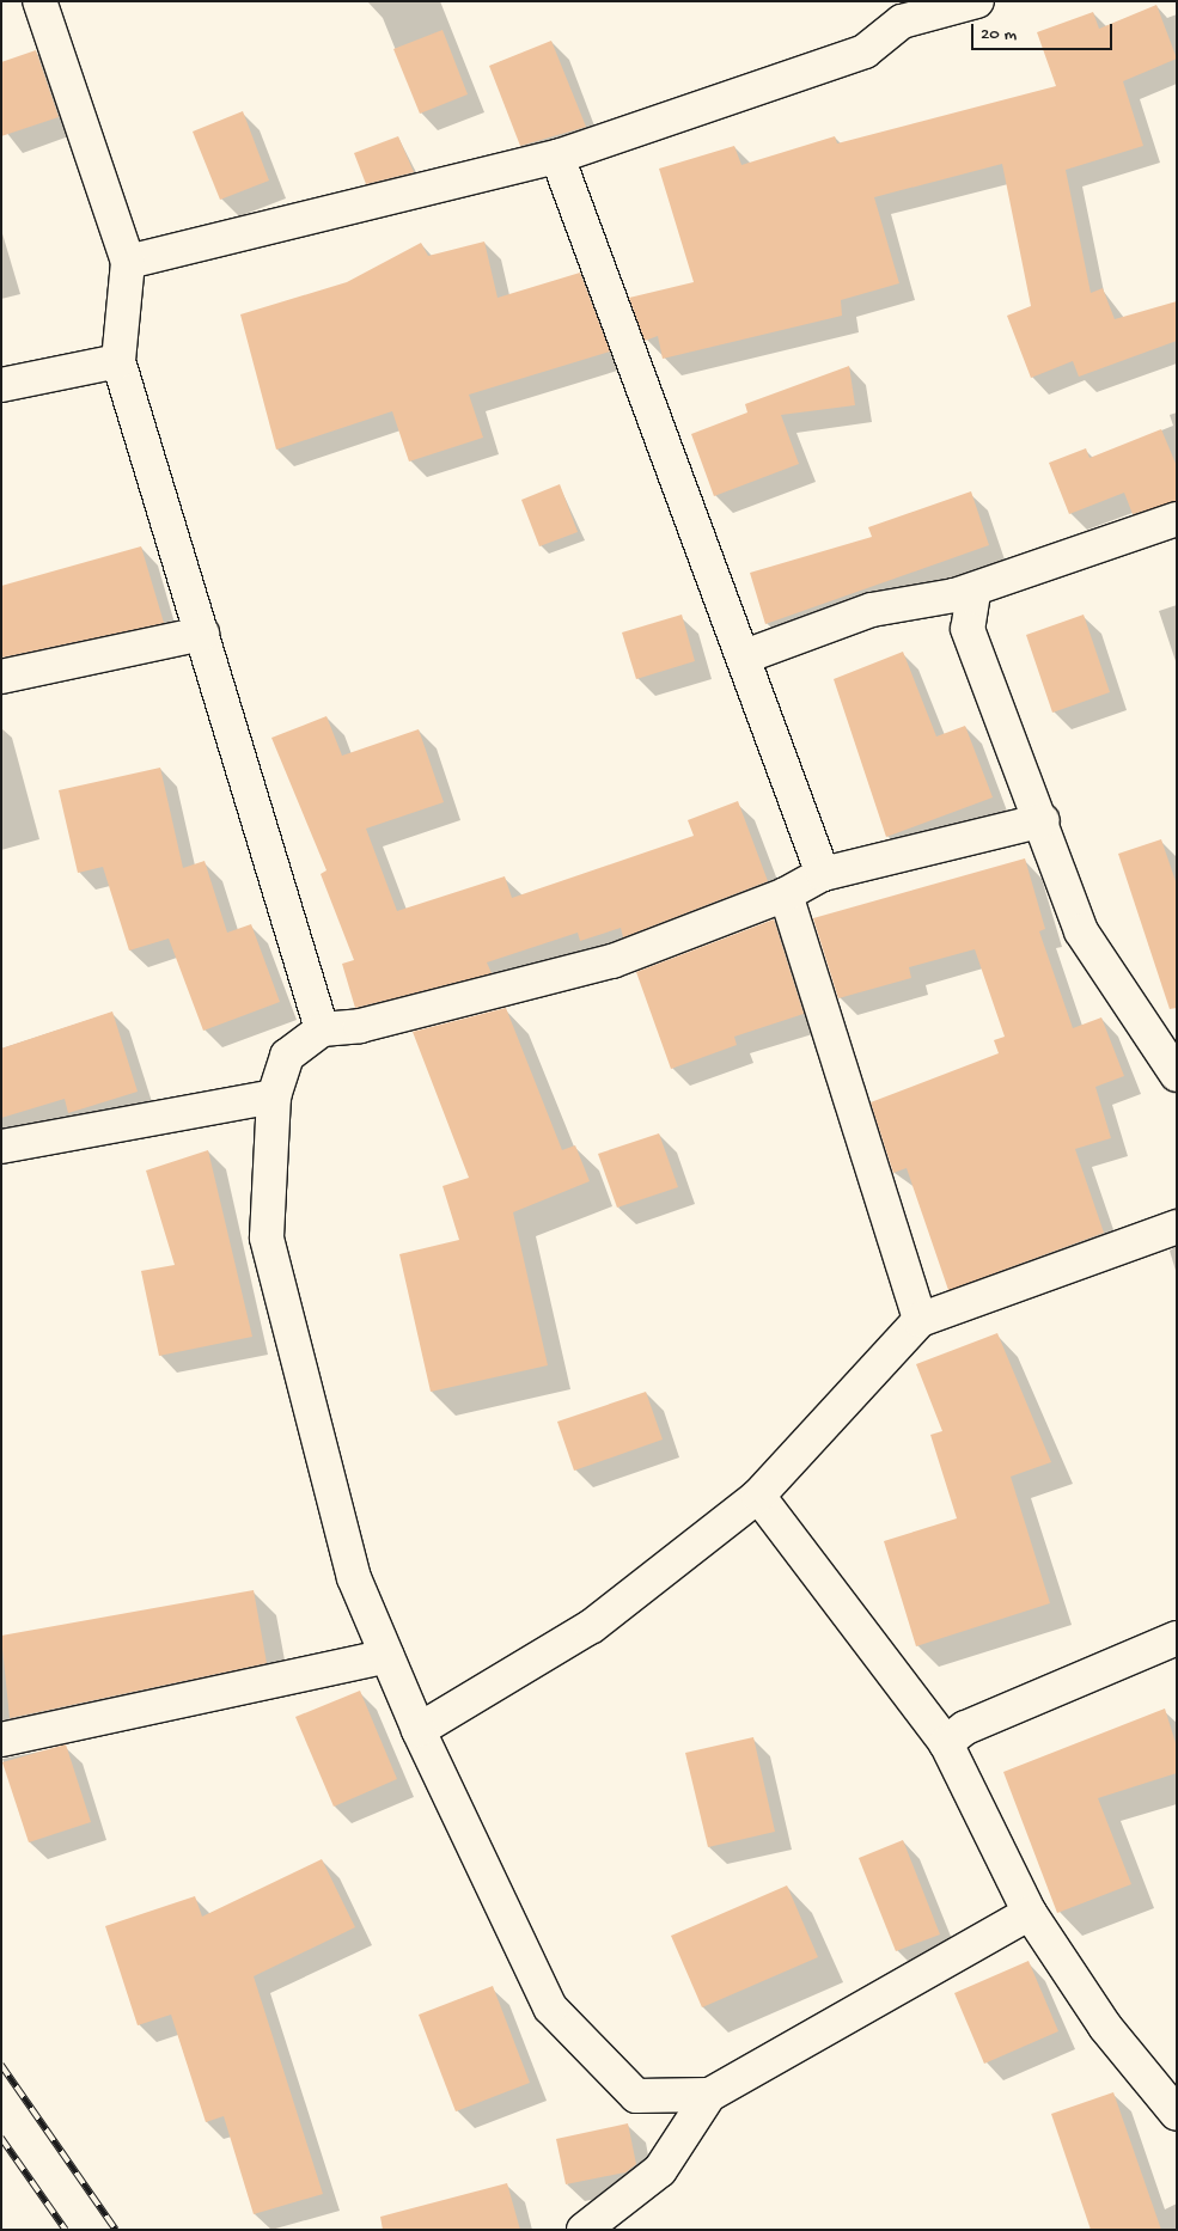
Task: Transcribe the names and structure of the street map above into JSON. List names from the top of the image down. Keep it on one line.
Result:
{"scale_bar":"20 m"}
